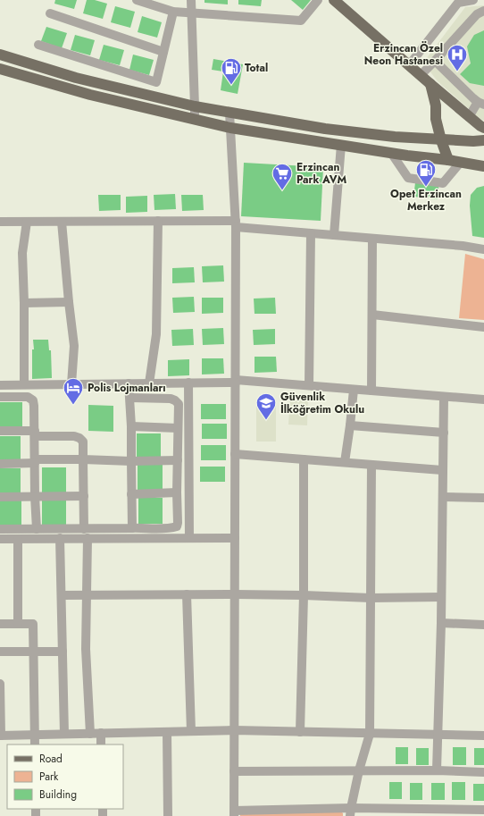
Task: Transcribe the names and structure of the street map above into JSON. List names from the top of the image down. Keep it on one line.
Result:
{"places":{"hospital":["Erzincan Özel Neon Hastanesi"],"fuel station":["Total","Opet Erzincan Merkez"],"supermarket":["Erzincan Park AVM"],"hotel":["Polis Lojmanları"],"school or university":["Güvenlik İlköğretim Okulu"]},"legend":["Road","Park","Building"]}
